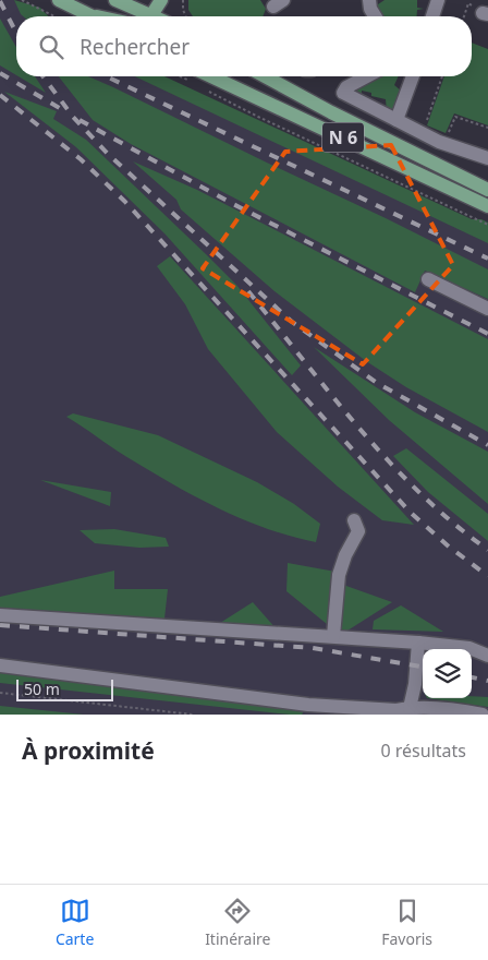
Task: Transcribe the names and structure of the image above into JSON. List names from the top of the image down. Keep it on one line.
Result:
{"streets":{"main road":["N 6"]},"scale_bar":"50 m","page":{"search":"Rechercher","scale":"50 m","heading":["À proximité","0 résultats"],"nav":["Carte","Itinéraire","Favoris"]}}
